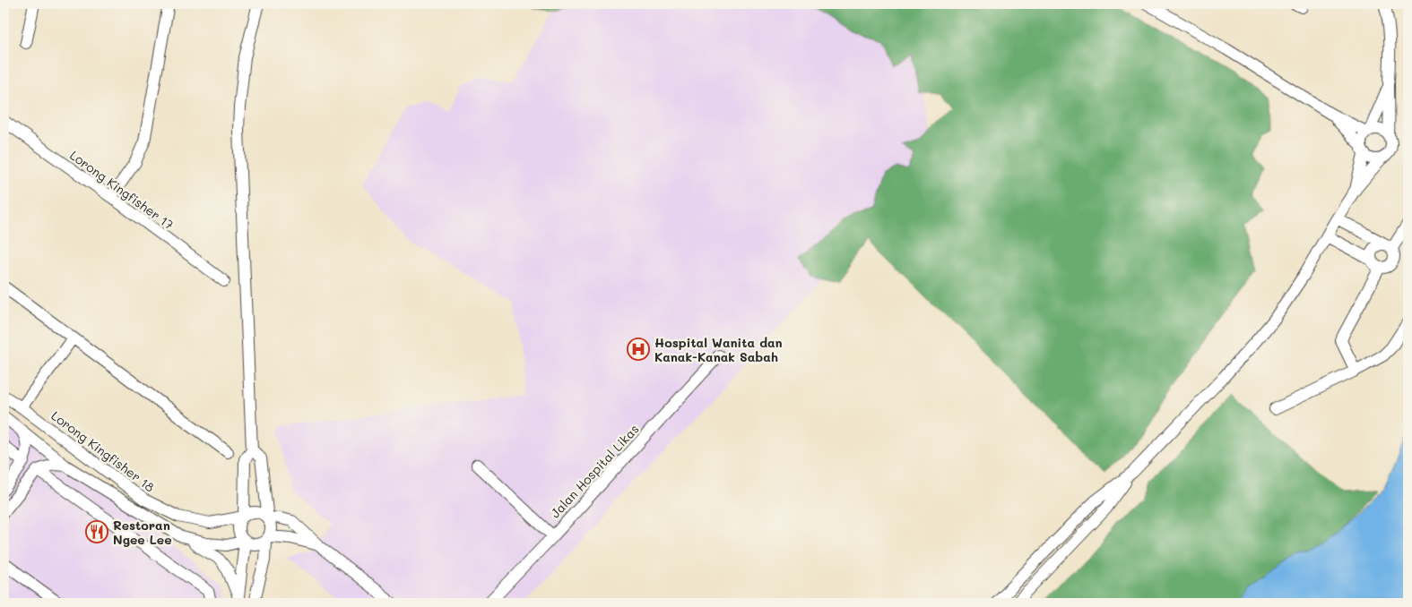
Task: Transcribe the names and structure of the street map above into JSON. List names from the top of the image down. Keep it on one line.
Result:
{"streets":{"street":["Lorong Kingfisher 17","Lorong Kingfisher 18","Jalan Hospital Likas"]},"places":{"hospital":["Hospital Wanita dan Kanak-Kanak Sabah"],"restaurant":["Restoran Ngee Lee"]}}
